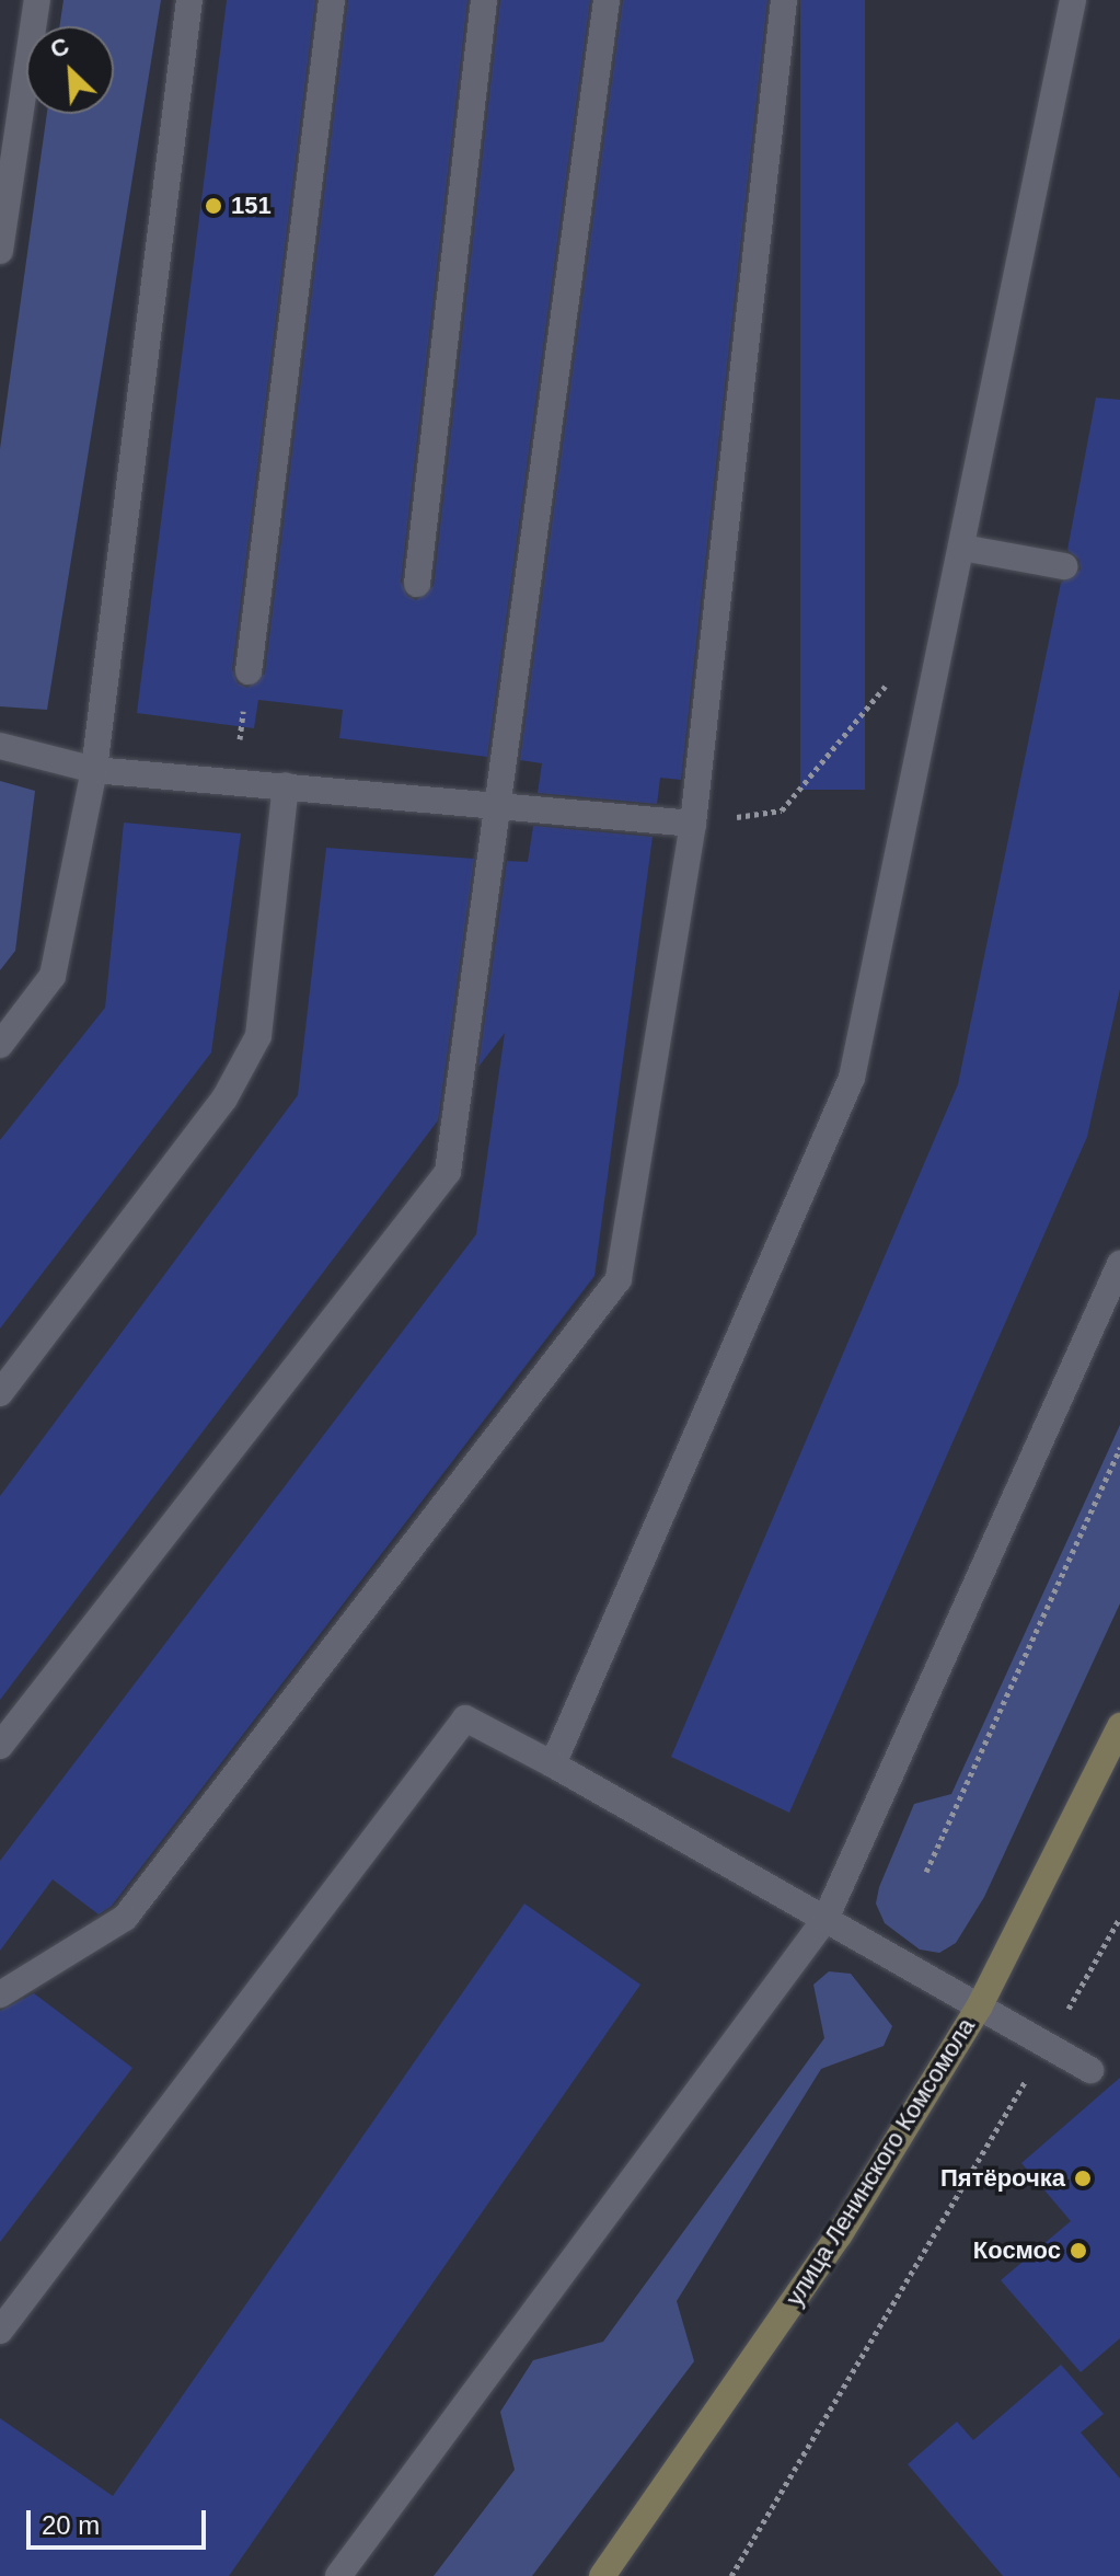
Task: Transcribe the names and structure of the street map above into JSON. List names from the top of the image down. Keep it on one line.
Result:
{"streets":{"main road":["улица Ленинского Комсомола"]},"places":["151","Пятёрочка","Космос"],"scale_bar":"20 m","north":"top left"}
